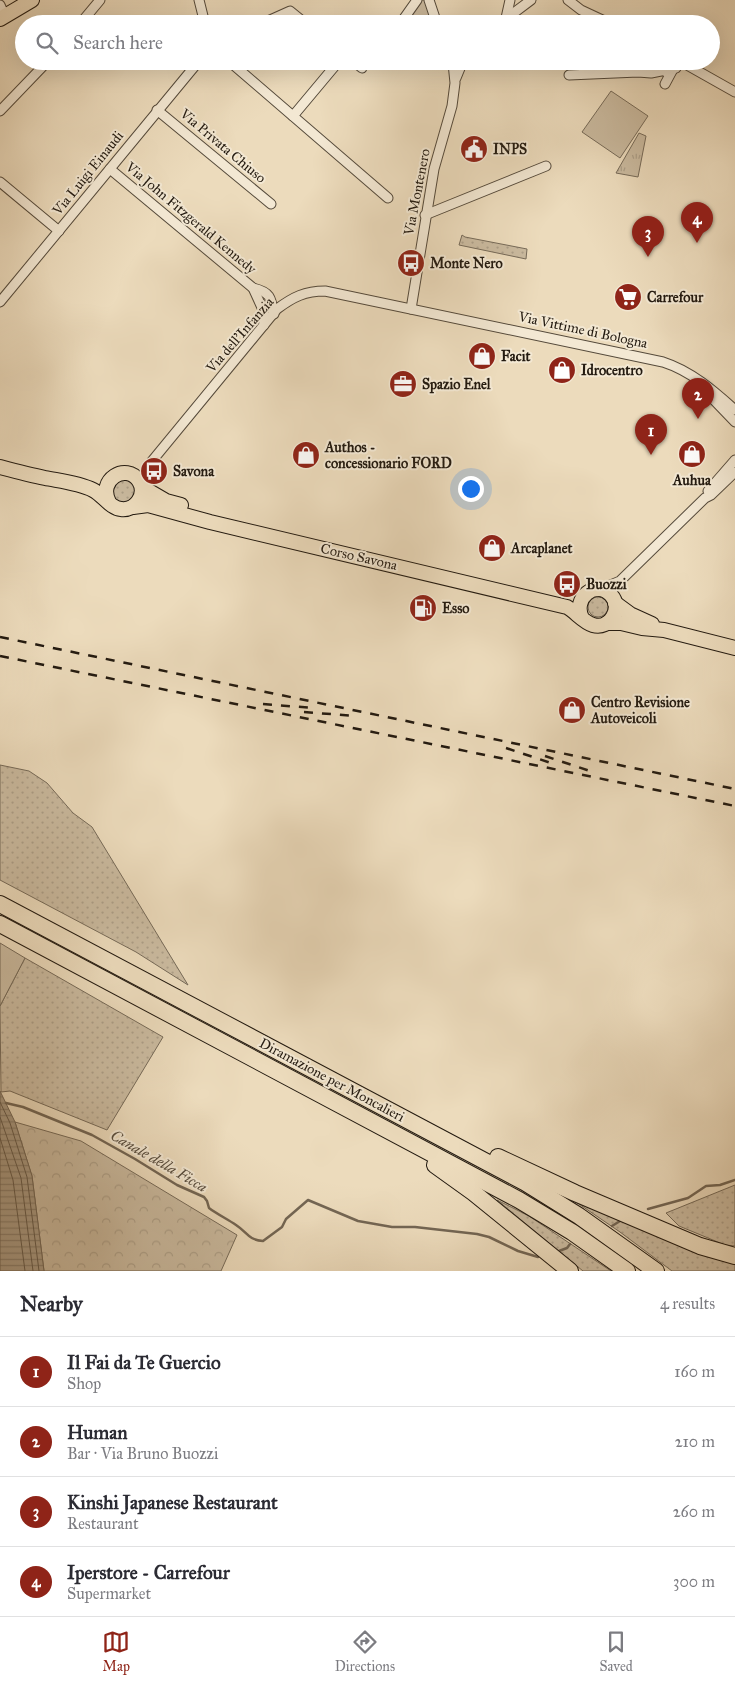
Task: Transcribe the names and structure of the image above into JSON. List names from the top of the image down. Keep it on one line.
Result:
{"streets":{"highway":["Diramazione per Moncalieri"],"main road":["Corso Savona"],"street":["Via Privata Chiuso","Via Luigi Einaudi","Via Montenero","Via John Fitzgerald Kennedy","Via Vittime di Bologna","Via dell'Infanzia"]},"crossings":[["Via Privata Chiuso","Via Luigi Einaudi"],["Via Luigi Einaudi","Via John Fitzgerald Kennedy"],["Via Montenero","Via Vittime di Bologna"],["Via Montenero","Via dell'Infanzia"],["Via John Fitzgerald Kennedy","Via dell'Infanzia"],["Via Vittime di Bologna","Via dell'Infanzia"],["Via dell'Infanzia","Corso Savona"]],"water":["Canale della Ficca"],"places":{"public building":["INPS"],"bus stop":["Monte Nero","Savona","Buozzi"],"supermarket":["Carrefour"],"shop":["Facit","Idrocentro","Auhua","Authos - concessionario FORD","Arcaplanet","Centro Revisione Autoveicoli"],"office":["Spazio Enel"],"fuel station":["Esso"]},"page":{"search":"Search here","pins":["4","3","2","1"],"heading":["Nearby","4 results"],"list":[{"mark":"1","name":"Il Fai da Te Guercio","note":"Shop","value":"160 m"},{"mark":"2","name":"Human","note":"Bar · Via Bruno Buozzi","value":"210 m"},{"mark":"3","name":"Kinshi Japanese Restaurant","note":"Restaurant","value":"260 m"},{"mark":"4","name":"Iperstore - Carrefour","note":"Supermarket","value":"300 m"}],"nav":["Map","Directions","Saved"]}}
